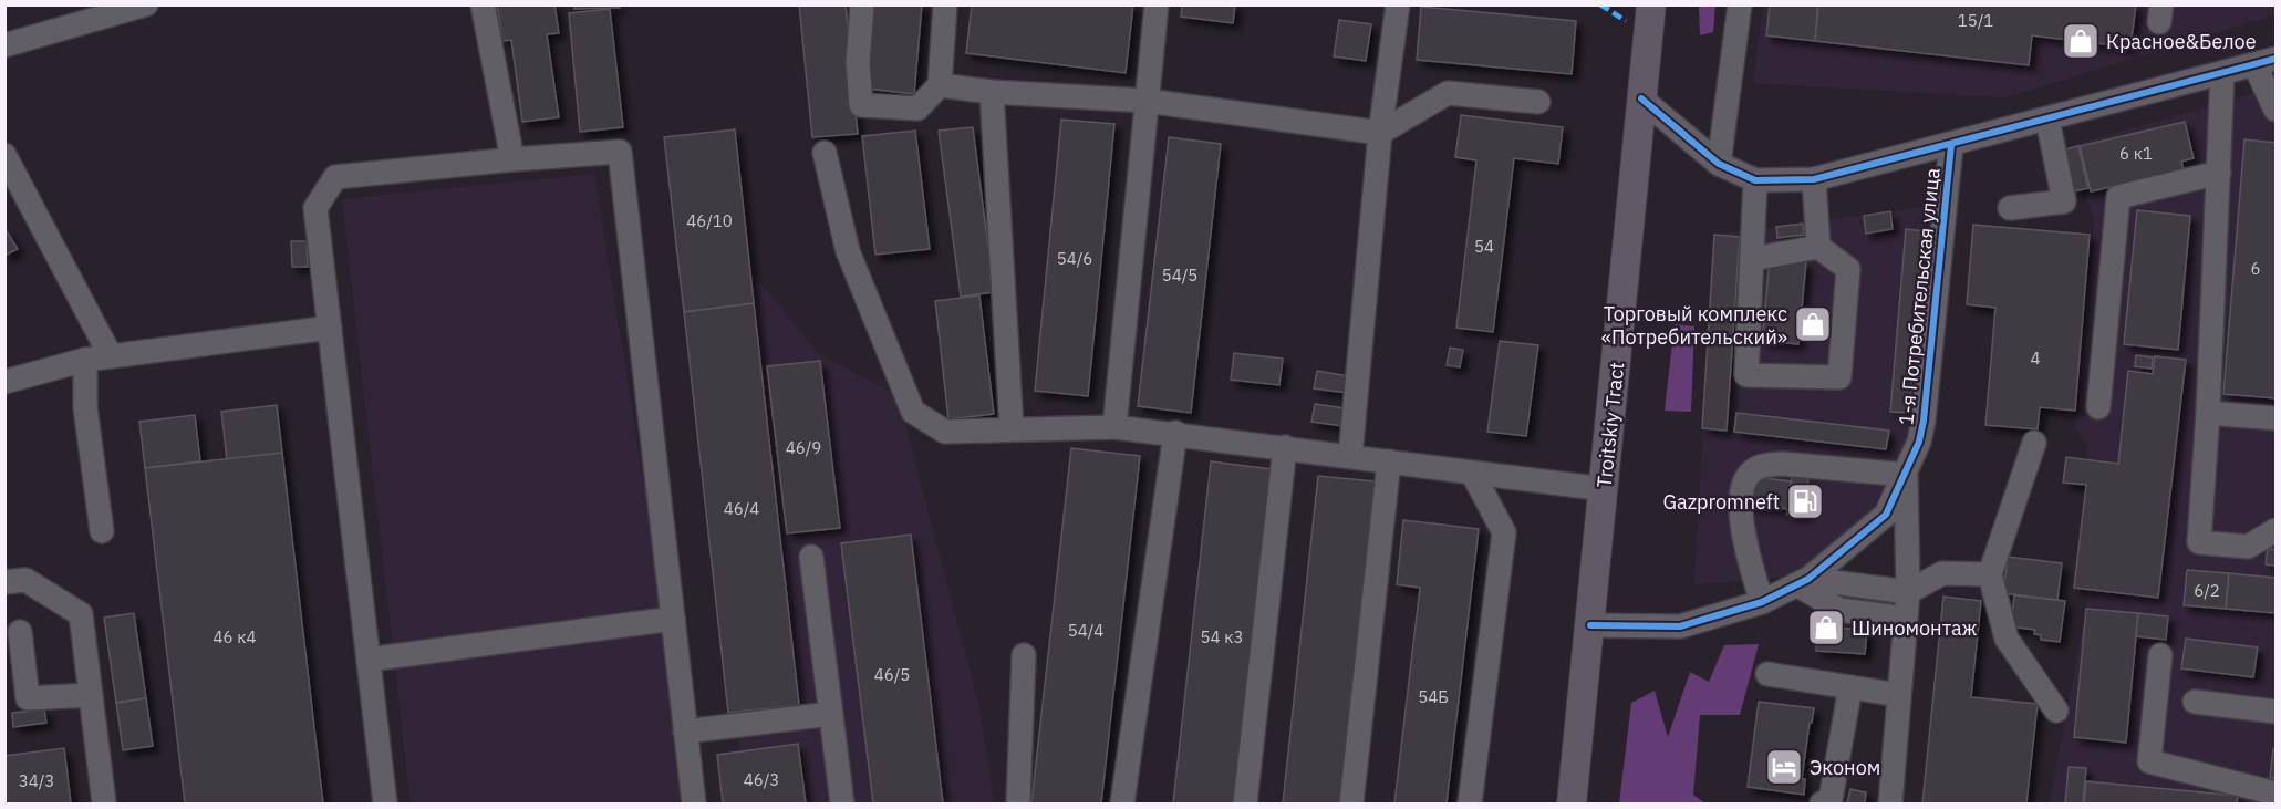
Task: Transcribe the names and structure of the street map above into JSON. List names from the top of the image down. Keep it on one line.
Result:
{"streets":{"main road":["Troitskiy Tract"],"street":["1-я Потребительская улица"]},"crossings":[["1-я Потребительская улица","Troitskiy Tract"]],"places":{"shop":["Красное&Белое","Торговый комплекс «Потребительский»","Шиномонтаж"],"fuel station":["Gazpromneft"],"hotel":["Эконом"]},"house_numbers":["15/1","6 к1","46/10","54","54/6","6","54/5","4","46/9","46/4","6/2","54/4","46 к4","54 к3","46/5","54Б","46/3","34/3"]}
